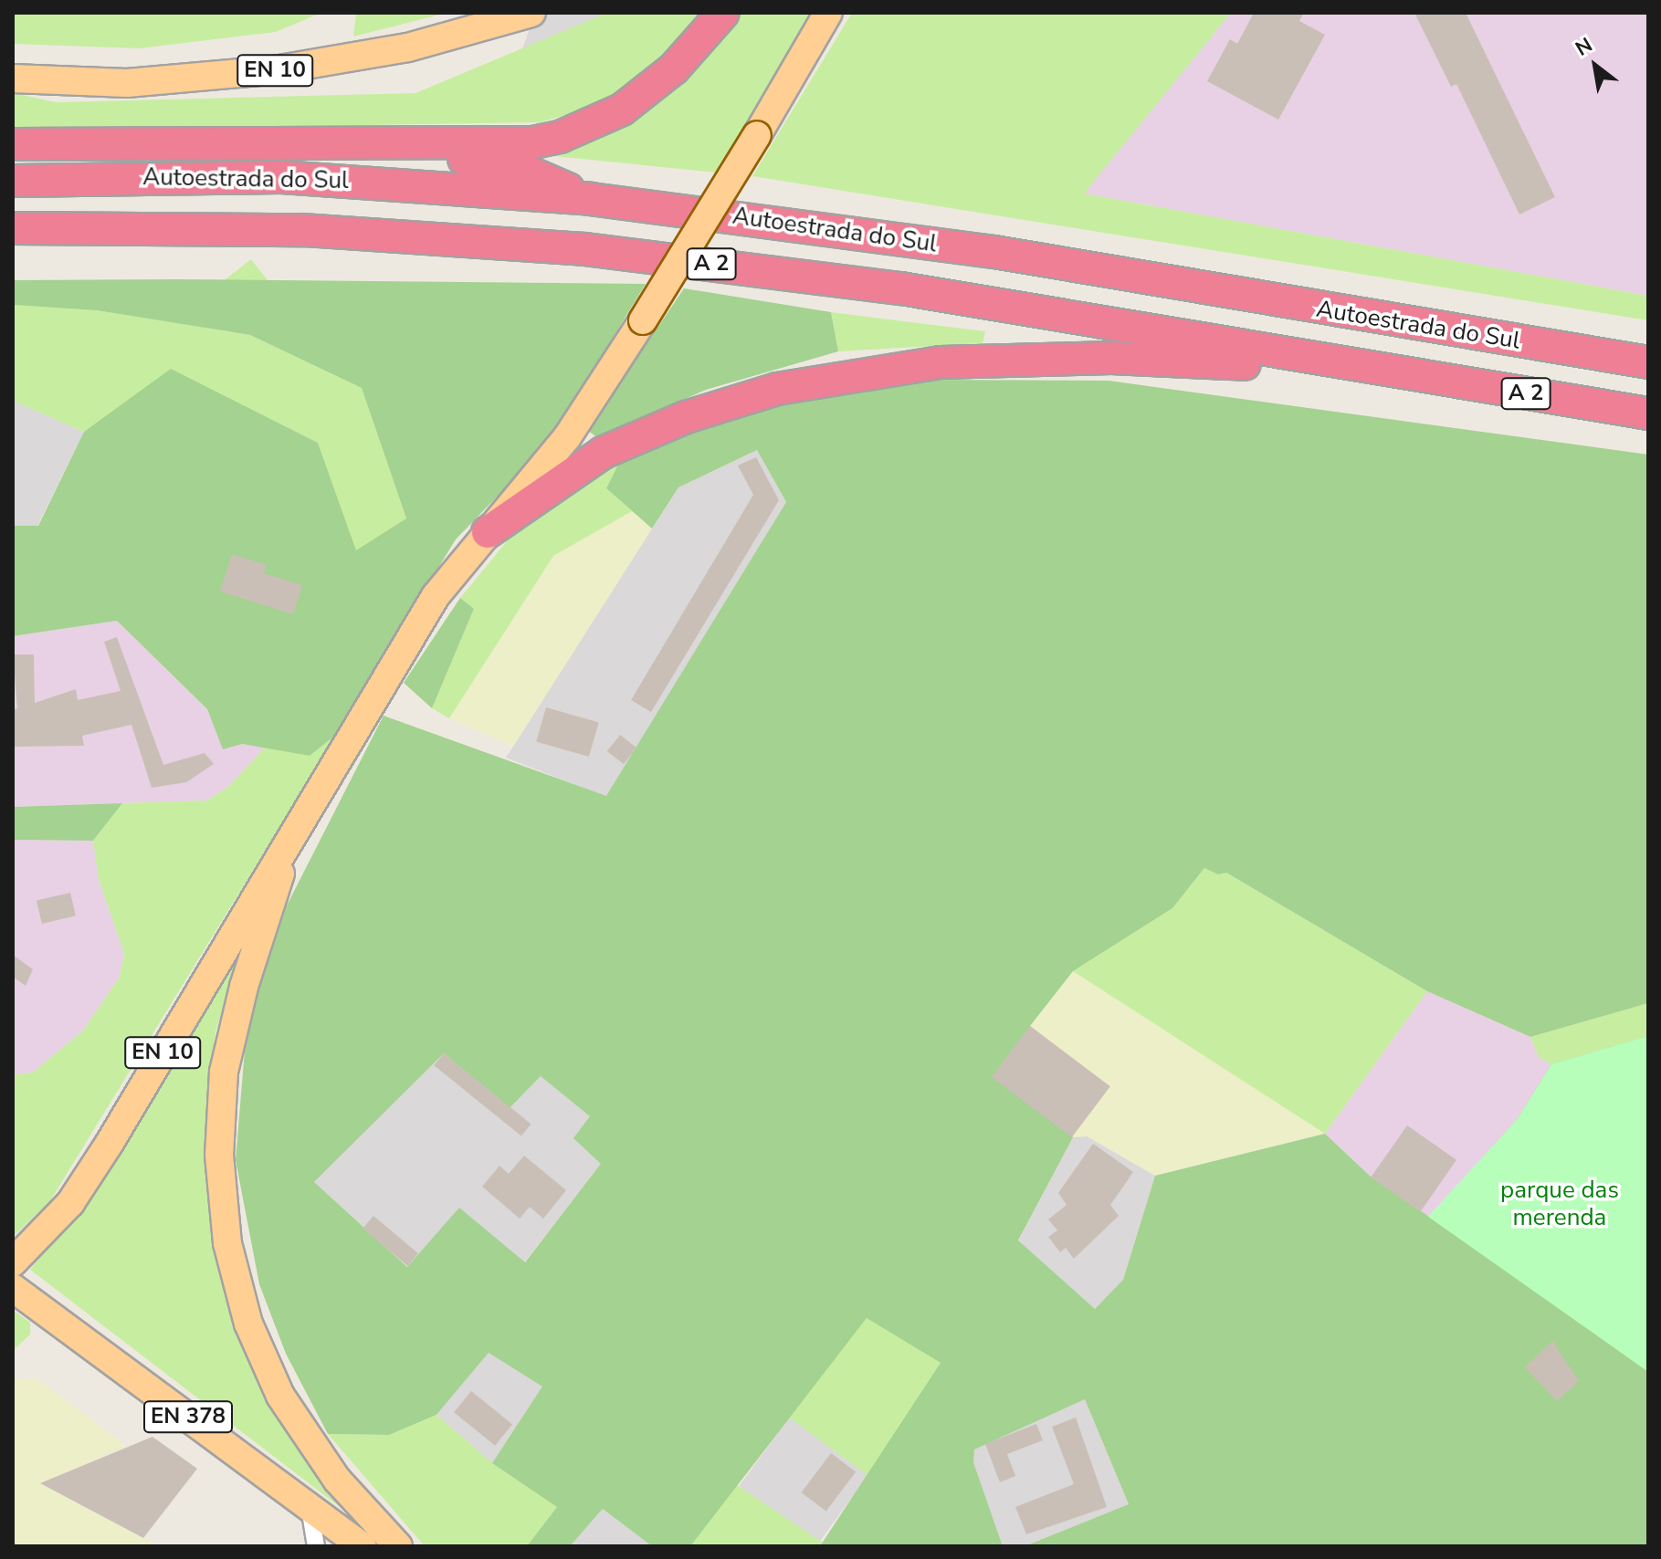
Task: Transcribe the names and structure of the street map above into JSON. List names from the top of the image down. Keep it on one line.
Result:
{"streets":{"highway":["Autoestrada do Sul","A 2"],"main road":["EN 10","EN 378"]},"parks":["parque das merenda"],"north":"top left"}
